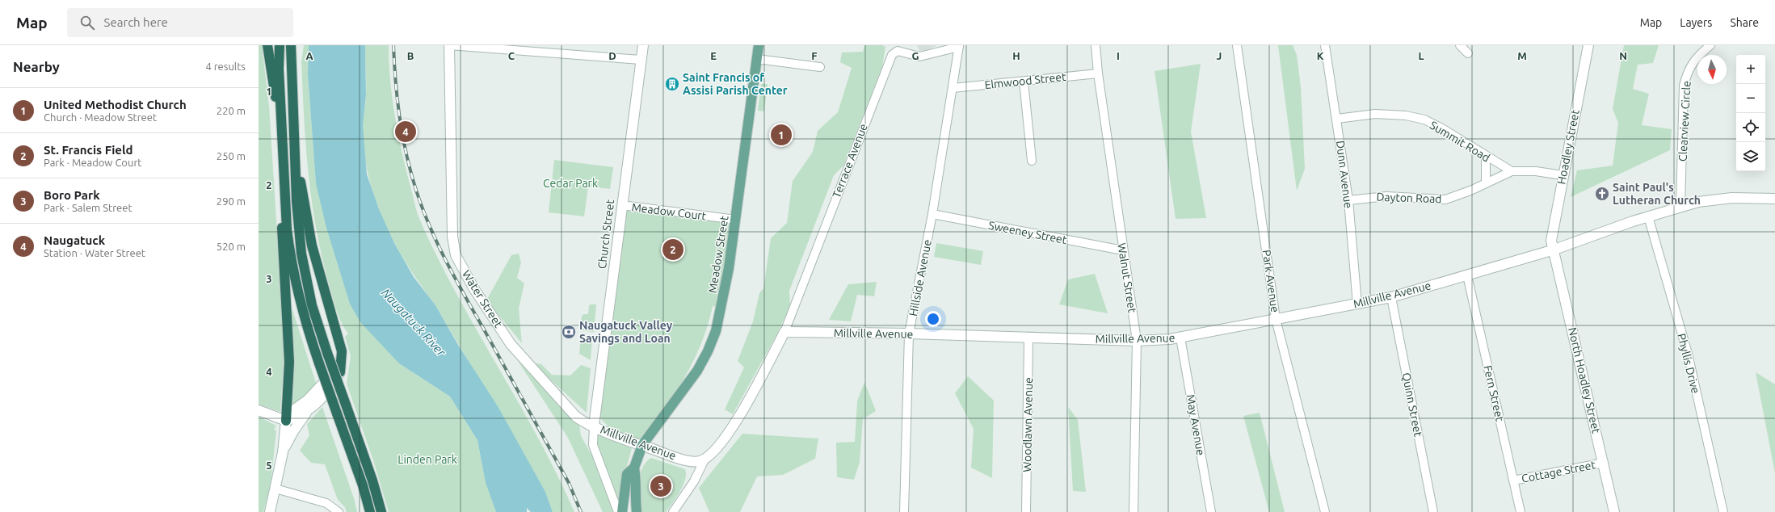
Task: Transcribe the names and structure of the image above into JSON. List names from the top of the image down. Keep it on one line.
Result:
{"streets":{"main road":["Meadow Street"],"street":["Elmwood Street","Clearview Circle","Summit Road","Hoadley Street","Terrace Avenue","Dunn Avenue","Dayton Road","Meadow Court","Sweeney Street","Church Street","Hillside Avenue","Walnut Street","Park Avenue","Millville Avenue","Water Street","Phyllis Drive","North Hoadley Street","Fern Street","Quinn Street","Woodlawn Avenue","May Avenue","Cottage Street"]},"crossings":[["Elmwood Street","Hillside Avenue"],["Elmwood Street","Walnut Street"],["Clearview Circle","Millville Avenue"],["Summit Road","Hoadley Street"],["Summit Road","Dunn Avenue"],["Summit Road","Dayton Road"],["Hoadley Street","Millville Avenue"],["Hoadley Street","North Hoadley Street"],["Terrace Avenue","Hillside Avenue"],["Terrace Avenue","Millville Avenue"],["Dunn Avenue","Dayton Road"],["Dunn Avenue","Millville Avenue"],["Meadow Court","Church Street"],["Meadow Court","Meadow Street"],["Sweeney Street","Hillside Avenue"],["Sweeney Street","Walnut Street"],["Church Street","Millville Avenue"],["Church Street","Water Street"],["Meadow Street","Millville Avenue"],["Hillside Avenue","Millville Avenue"],["Walnut Street","Millville Avenue"],["Park Avenue","Millville Avenue"],["Millville Avenue","Water Street"],["Millville Avenue","Phyllis Drive"],["Millville Avenue","North Hoadley Street"],["Millville Avenue","Fern Street"],["Millville Avenue","Quinn Street"],["Millville Avenue","Woodlawn Avenue"],["Millville Avenue","May Avenue"],["North Hoadley Street","Cottage Street"],["Fern Street","Cottage Street"]],"water":["Naugatuck River"],"parks":["Cedar Park","Linden Park"],"places":{"building":["Saint Francis of Assisi Parish Center"],"church":["Saint Paul's Lutheran Church"],"bank":["Naugatuck Valley Savings and Loan"]},"north":"bottom","page":{"header":"Map","search":"Search here","nav":["Map","Layers","Share"],"heading":["Nearby","4 results"],"map_buttons":["+","−"],"list":[{"mark":"1","name":"United Methodist Church","note":"Church · Meadow Street","value":"220 m"},{"mark":"2","name":"St. Francis Field","note":"Park · Meadow Court","value":"250 m"},{"mark":"3","name":"Boro Park","note":"Park · Salem Street","value":"290 m"},{"mark":"4","name":"Naugatuck","note":"Station · Water Street","value":"520 m"}],"pins":["4","1","2","3"]},"grid":{"columns":["A","B","C","D","E","F","G","H","I","J","K","L","M","N"],"rows":["1","2","3","4","5"]}}
